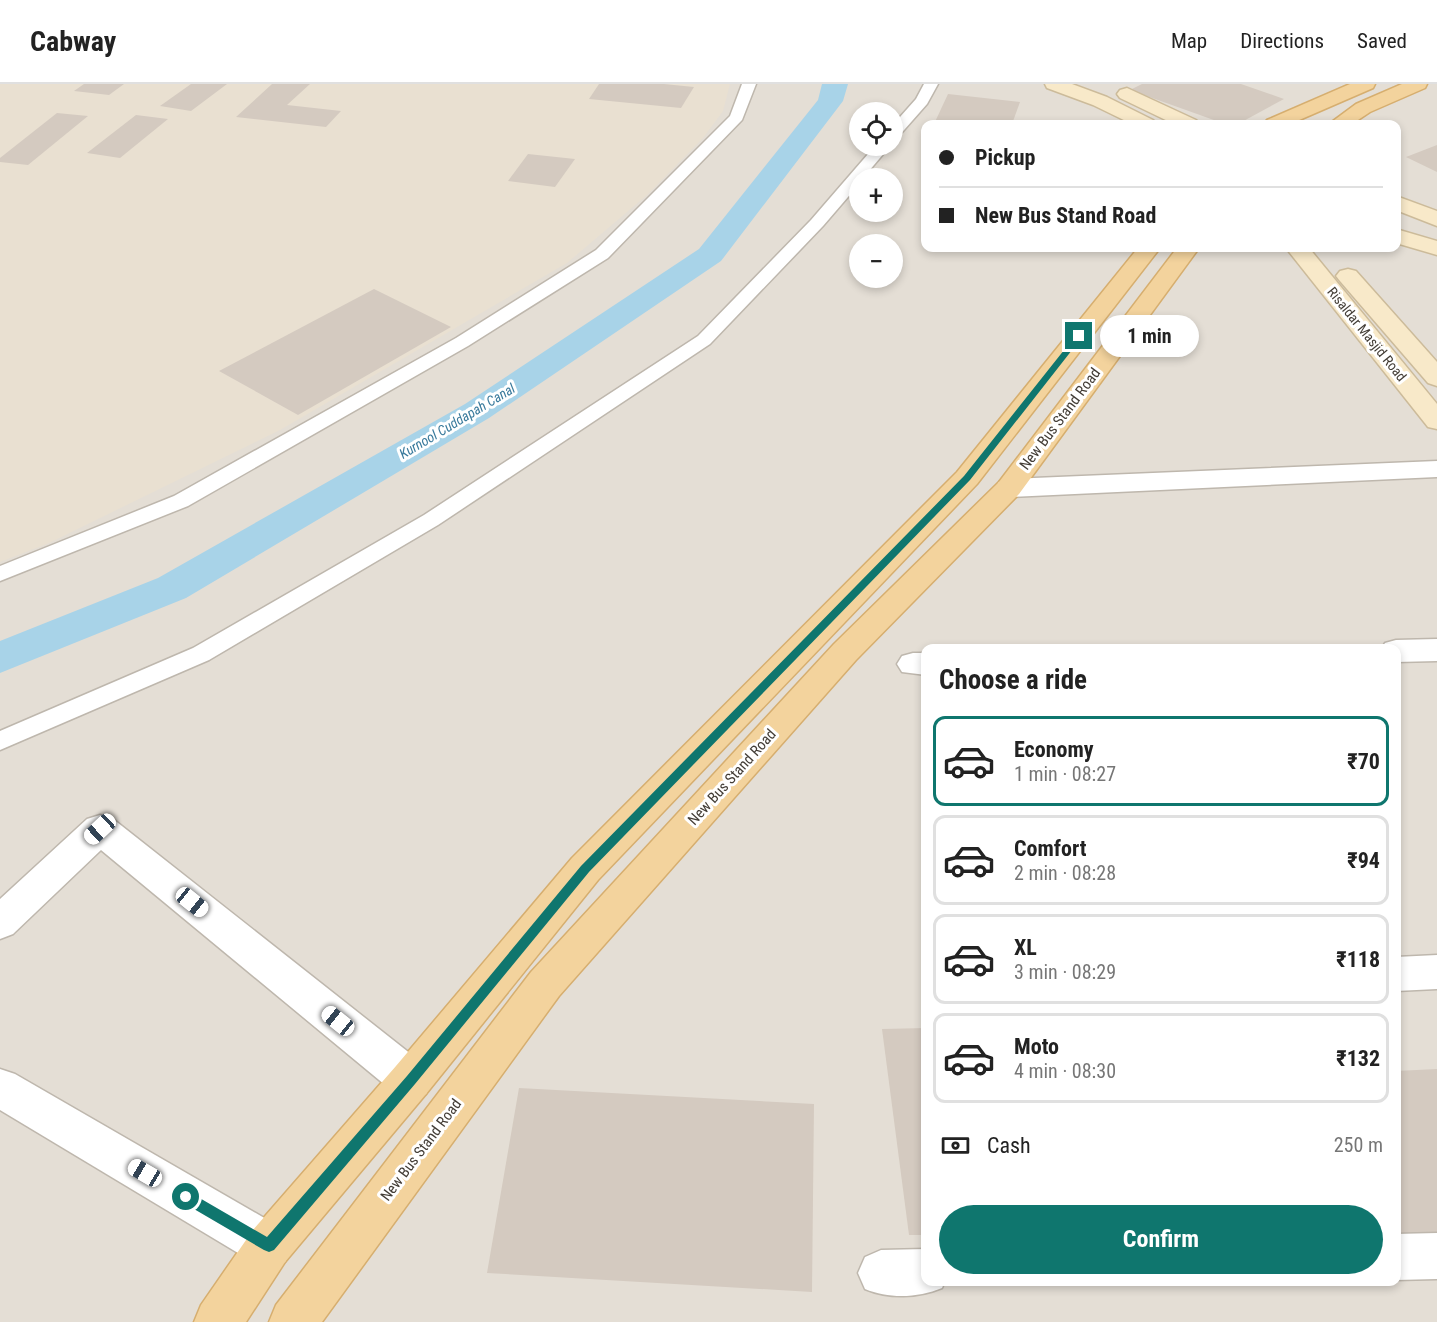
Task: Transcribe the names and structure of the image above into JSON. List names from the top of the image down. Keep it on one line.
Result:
{"streets":{"main road":["New Bus Stand Road"],"street":["Risaldar Masjid Road"]},"water":["Kurnool Cuddapah Canal"],"page":{"header":"Cabway","nav":["Map","Directions","Saved"],"map_buttons":["+","−"],"banner":["Pickup","New Bus Stand Road"],"bubble":"1 min","heading":"Choose a ride","list":[{"name":"Economy","note":"1 min · 08:27","value":"₹70"},{"name":"Comfort","note":"2 min · 08:28","value":"₹94"},{"name":"XL","note":"3 min · 08:29","value":"₹118"},{"name":"Moto","note":"4 min · 08:30","value":"₹132"}],"pay":["Cash","250 m"],"buttons":"Confirm"}}
